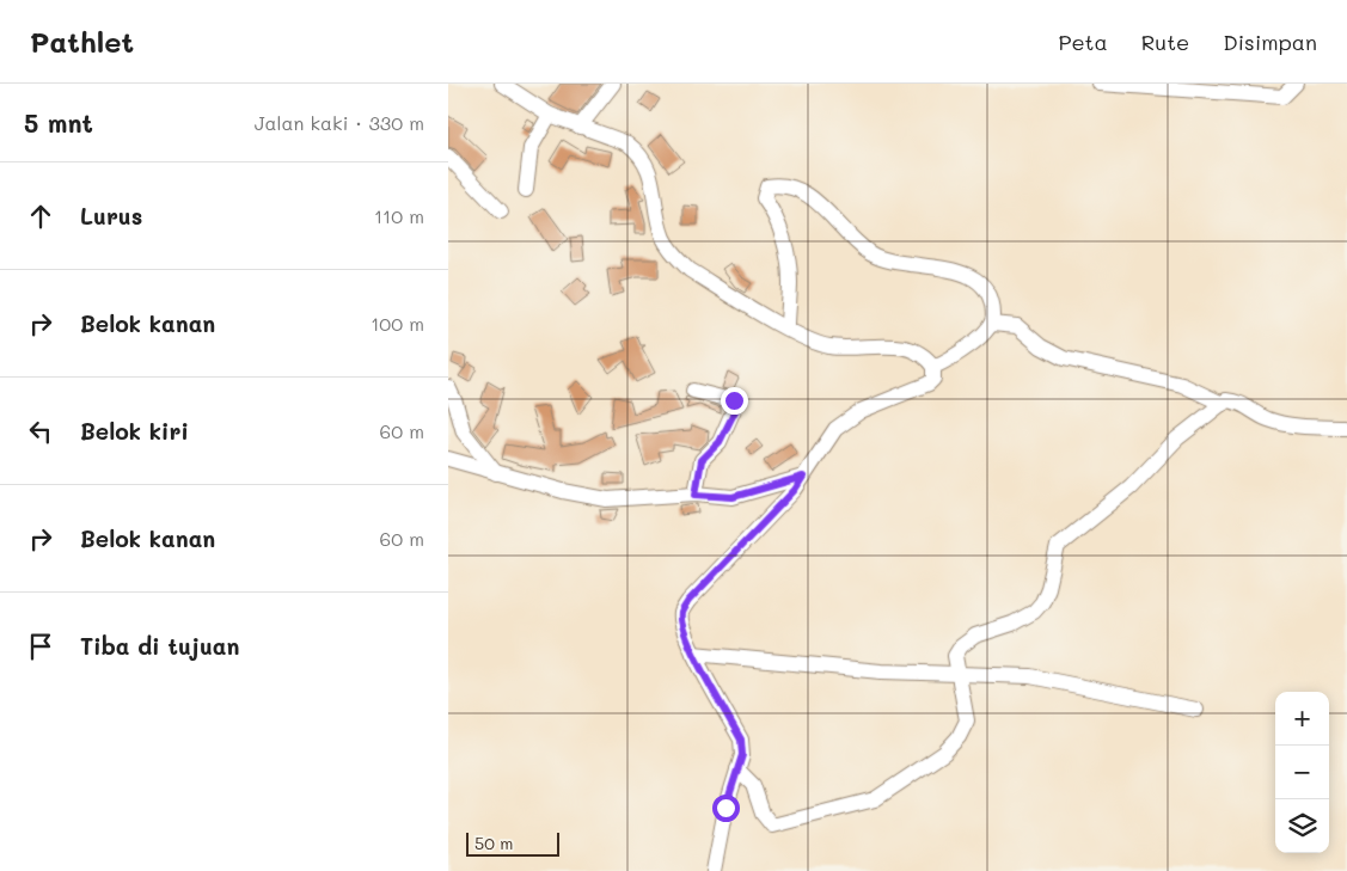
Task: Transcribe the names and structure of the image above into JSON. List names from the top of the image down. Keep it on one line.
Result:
{"scale_bar":"50 m","page":{"header":"Pathlet","nav":["Peta","Rute","Disimpan"],"heading":["5 mnt","Jalan kaki · 330 m"],"list":[["Lurus","110 m"],["Belok kanan","100 m"],["Belok kiri","60 m"],["Belok kanan","60 m"],"Tiba di tujuan"],"map_buttons":["+","−"],"scale":"50 m"}}
